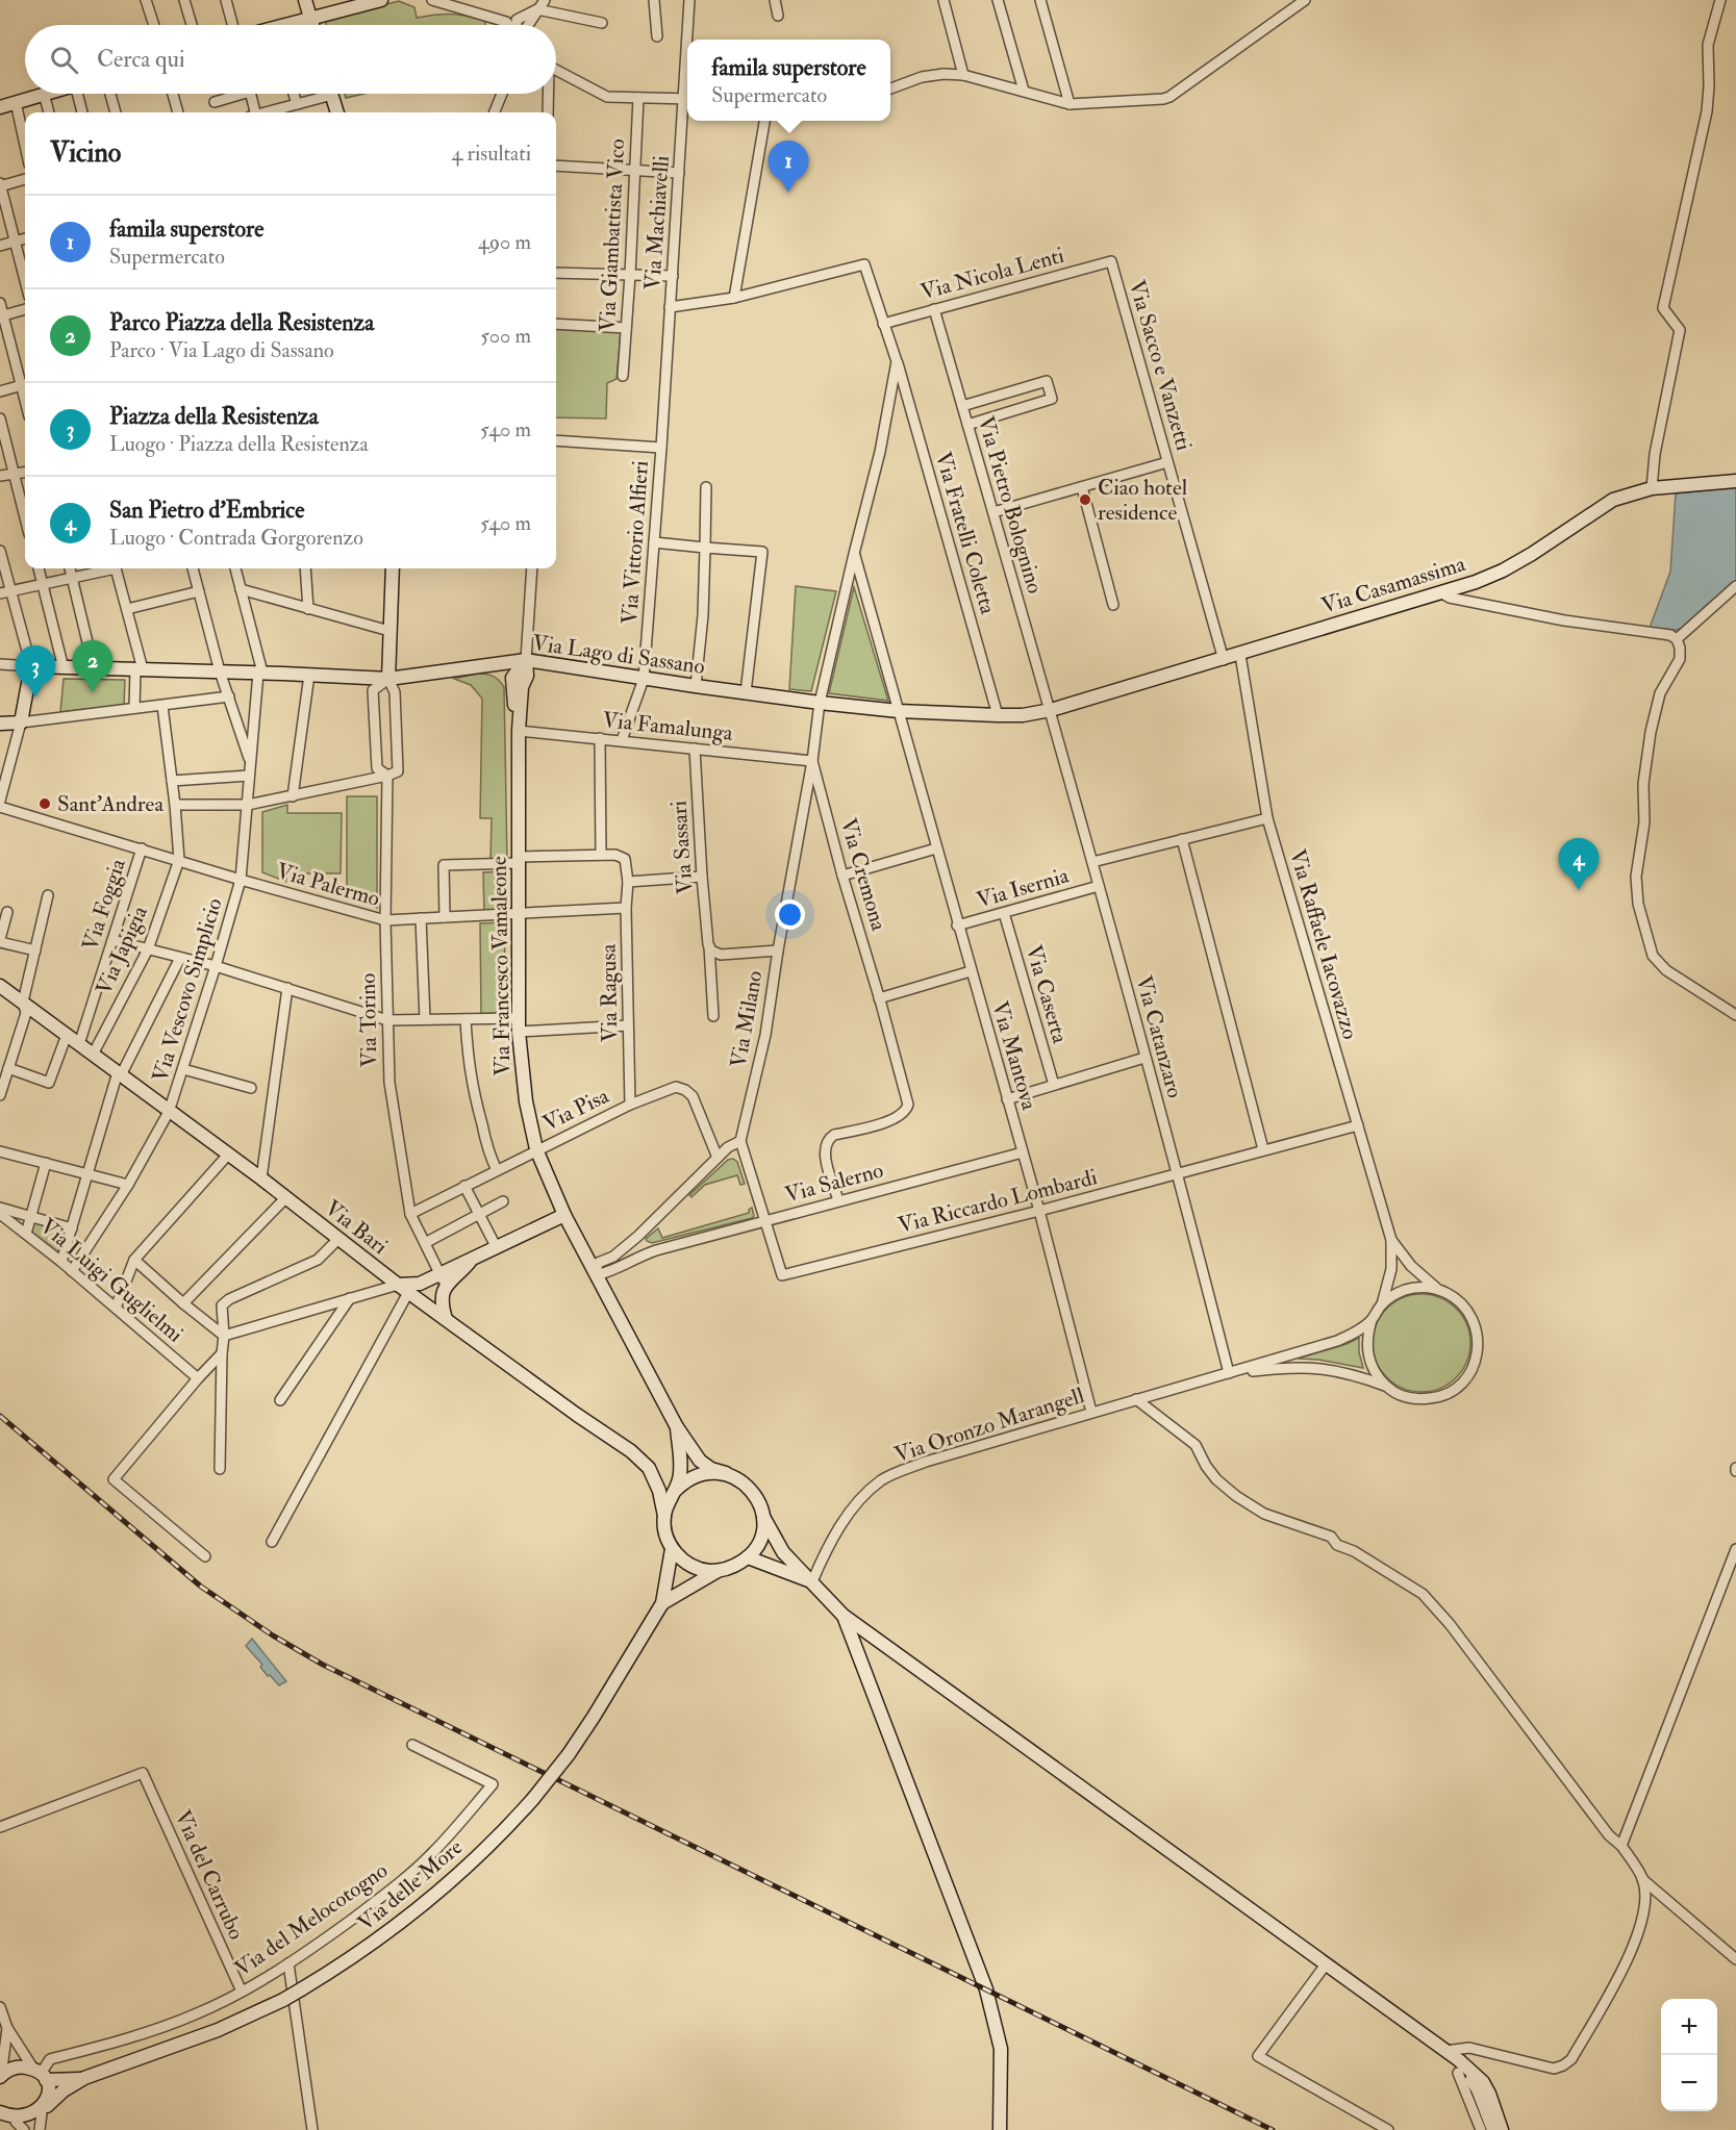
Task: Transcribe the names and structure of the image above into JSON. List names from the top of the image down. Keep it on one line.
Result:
{"streets":{"main road":["Via Casamassima","Via Lago di Sassano","Via Francesco Vamaleone","Via Bari","Via delle More"],"street":["Via Machiavelli","Via Giambattista Vico","Via Nicola Lenti","Via Sacco e Vanzetti","Via Pietro Bolognino","Via Fratelli Coletta","Via Vittorio Alfieri","Via Famalunga","Via Sassari","Via Cremona","Via Palermo","Via Isernia","Via Foggia","Via Raffaele Iacovazzo","Via Japigia","Via Vescovo Simplicio","Via Ragusa","Via Caserta","Via Milano","Via Torino","Via Catanzaro","Via Mantova","Via Pisa","Via Salerno","Via Riccardo Lombardi","Via Luigi Guglielmi","Via Oronzo Marangell","Via del Carrubo","Via del Melocotogno"]},"crossings":[["Via Machiavelli","Via Vittorio Alfieri"],["Via Nicola Lenti","Via Sacco e Vanzetti"],["Via Nicola Lenti","Via Pietro Bolognino"],["Via Nicola Lenti","Via Fratelli Coletta"],["Via Sacco e Vanzetti","Via Casamassima"],["Via Pietro Bolognino","Via Casamassima"],["Via Pietro Bolognino","Via Lago di Sassano"],["Via Pietro Bolognino","Via Catanzaro"],["Via Fratelli Coletta","Via Lago di Sassano"],["Via Fratelli Coletta","Via Milano"],["Via Vittorio Alfieri","Via Lago di Sassano"],["Via Vittorio Alfieri","Via Famalunga"],["Via Casamassima","Via Lago di Sassano"],["Via Casamassima","Via Raffaele Iacovazzo"],["Via Casamassima","Via Catanzaro"],["Via Lago di Sassano","Via Vescovo Simplicio"],["Via Lago di Sassano","Via Milano"],["Via Lago di Sassano","Via Catanzaro"],["Via Lago di Sassano","Via Mantova"],["Via Famalunga","Via Sassari"],["Via Famalunga","Via Cremona"],["Via Famalunga","Via Francesco Vamaleone"],["Via Famalunga","Via Milano"],["Via Cremona","Via Milano"],["Via Cremona","Via Salerno"],["Via Palermo","Via Foggia"],["Via Palermo","Via Japigia"],["Via Palermo","Via Francesco Vamaleone"],["Via Palermo","Via Vescovo Simplicio"],["Via Palermo","Via Ragusa"],["Via Palermo","Via Torino"],["Via Isernia","Via Caserta"],["Via Isernia","Via Catanzaro"],["Via Isernia","Via Mantova"],["Via Foggia","Via Bari"],["Via Raffaele Iacovazzo","Via Riccardo Lombardi"],["Via Japigia","Via Bari"],["Via Francesco Vamaleone","Via Pisa"],["Via Francesco Vamaleone","Via Salerno"],["Via Francesco Vamaleone","Via Bari"],["Via Vescovo Simplicio","Via Bari"],["Via Vescovo Simplicio","Via Luigi Guglielmi"],["Via Ragusa","Via Pisa"],["Via Milano","Via Mantova"],["Via Milano","Via Riccardo Lombardi"],["Via Torino","Via Pisa"],["Via Catanzaro","Via Riccardo Lombardi"],["Via Catanzaro","Via Oronzo Marangell"],["Via Mantova","Via Salerno"],["Via Mantova","Via Riccardo Lombardi"],["Via Mantova","Via Oronzo Marangell"],["Via Salerno","Via Riccardo Lombardi"],["Via del Carrubo","Via del Melocotogno"]],"places":["Ciao hotel residence","Sant'Andrea"],"page":{"search":"Cerca qui","popup":["famila superstore","Supermercato"],"heading":["Vicino","4 risultati"],"pins":["1","2","3","4"],"list":[{"mark":"1","name":"famila superstore","note":"Supermercato","value":"490 m"},{"mark":"2","name":"Parco Piazza della Resistenza","note":"Parco · Via Lago di Sassano","value":"500 m"},{"mark":"3","name":"Piazza della Resistenza","note":"Luogo · Piazza della Resistenza","value":"540 m"},{"mark":"4","name":"San Pietro d'Embrice","note":"Luogo · Contrada Gorgorenzo","value":"540 m"}],"map_buttons":["+","−"]}}
